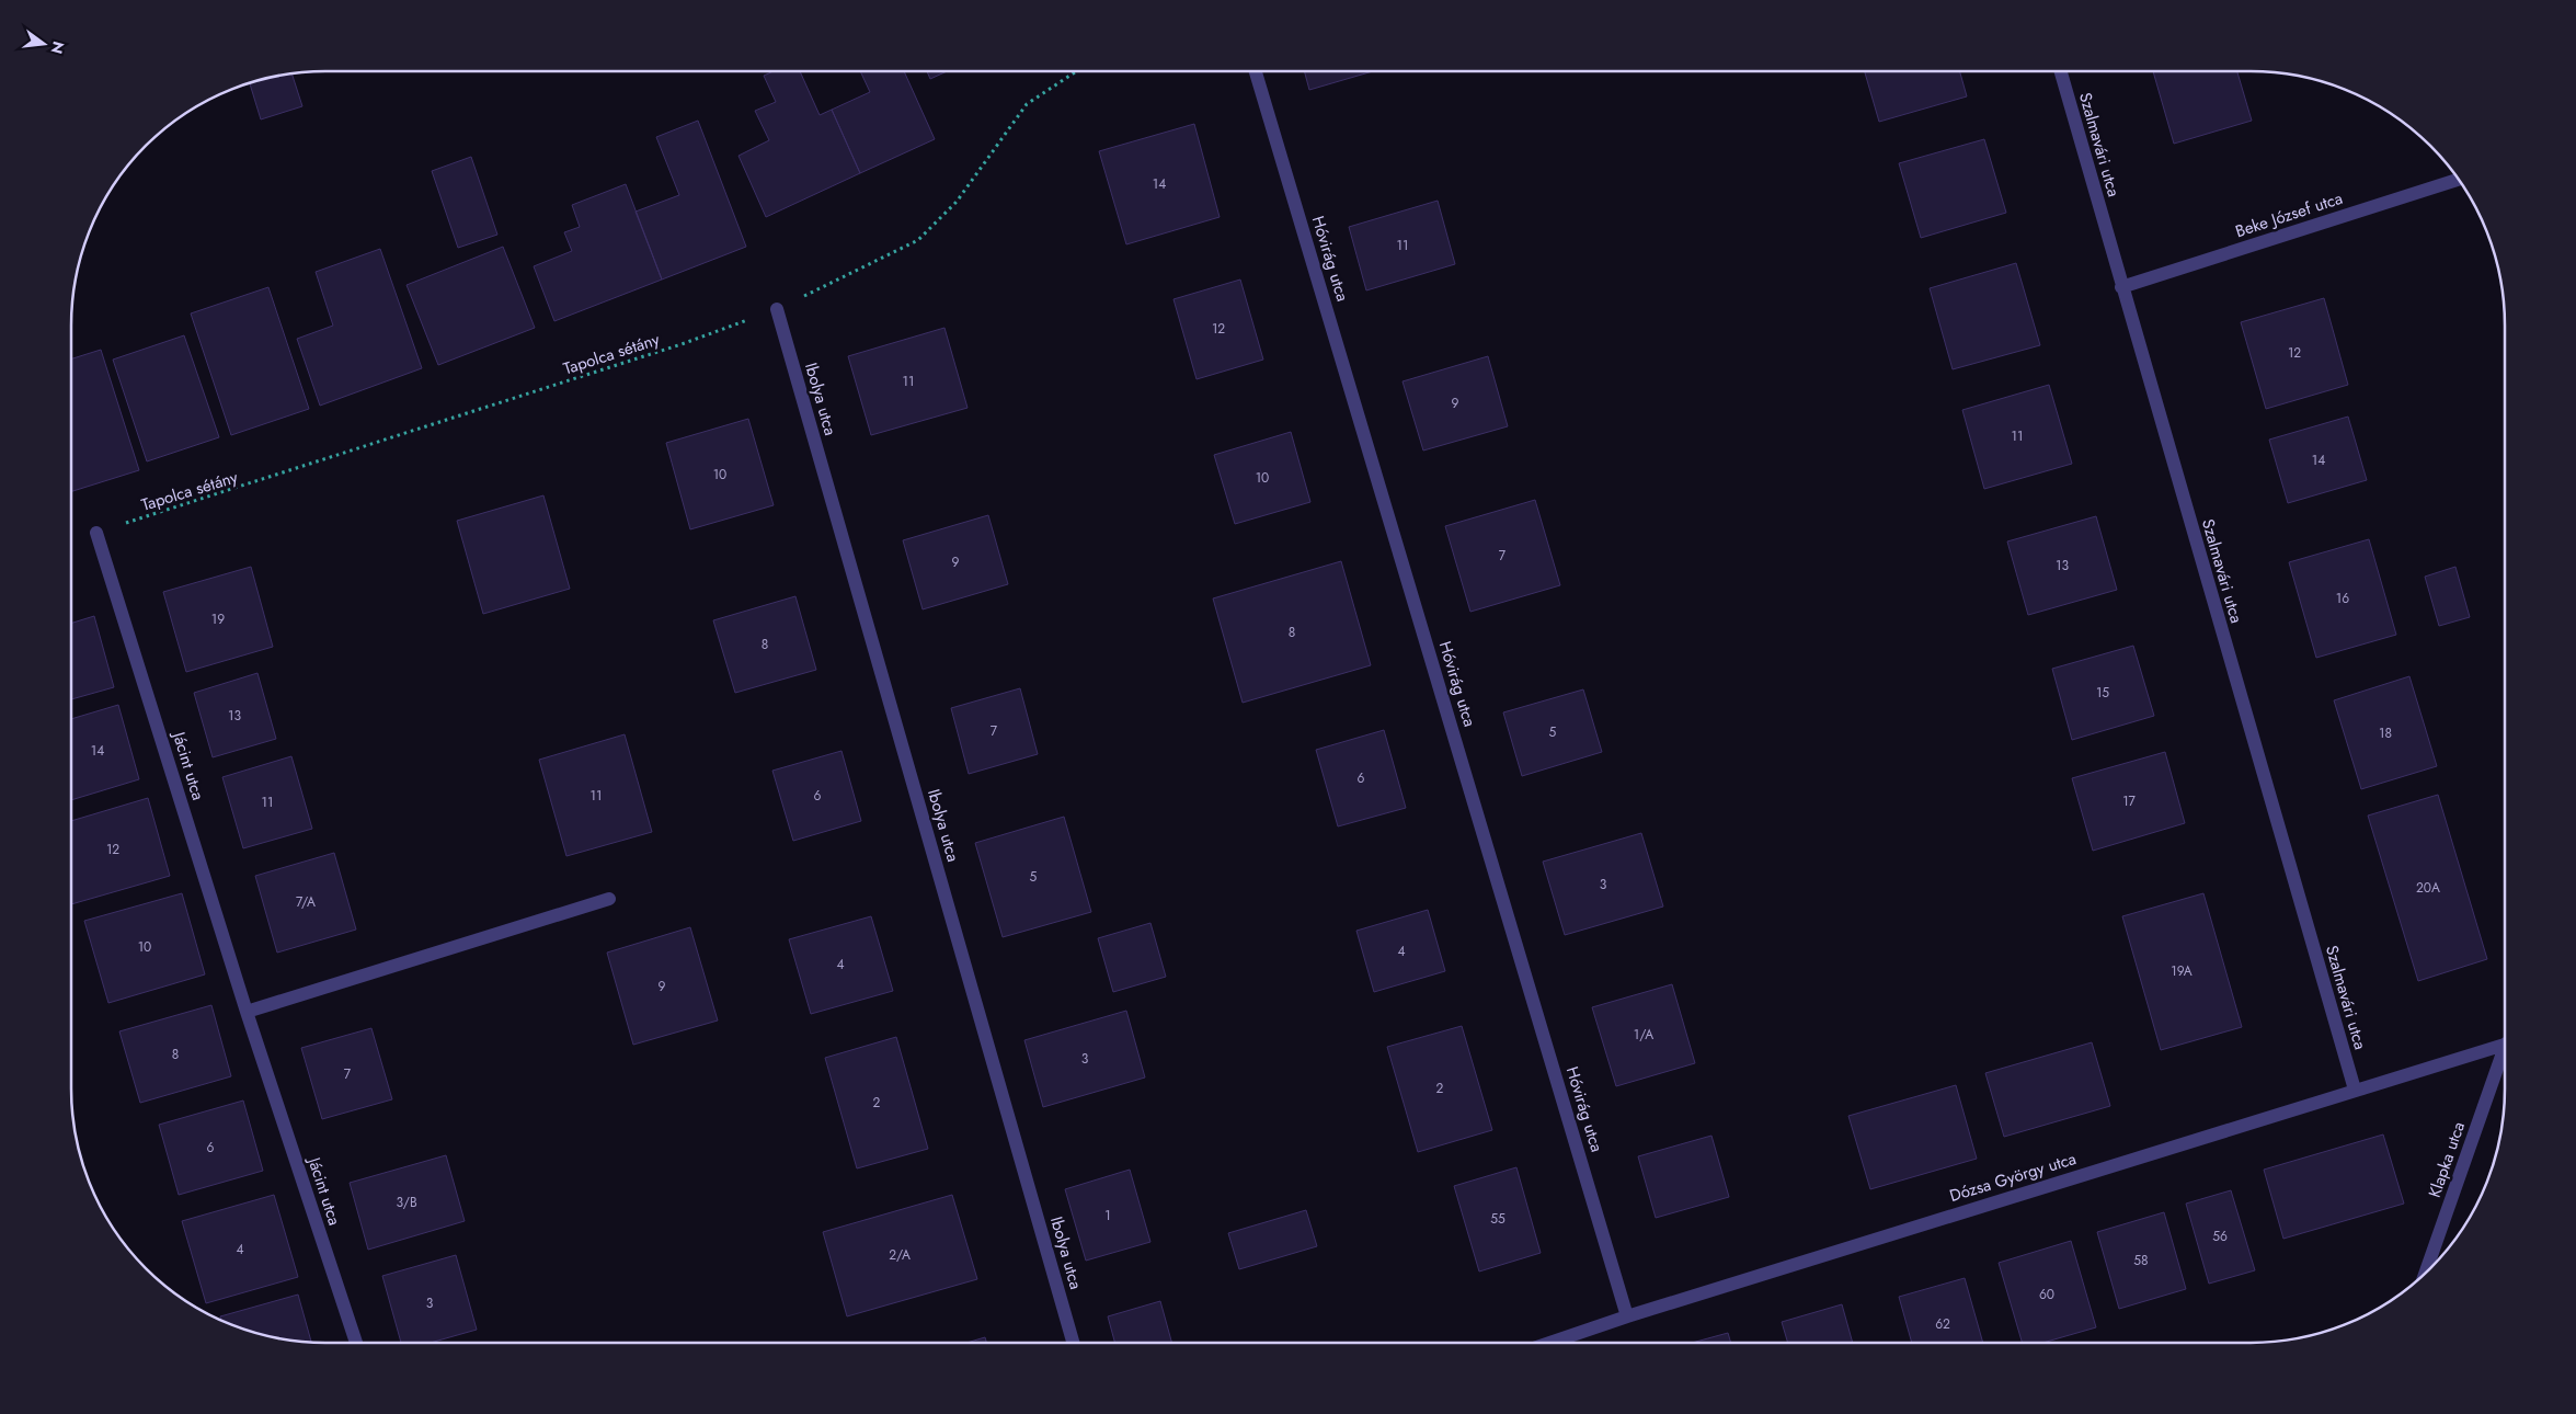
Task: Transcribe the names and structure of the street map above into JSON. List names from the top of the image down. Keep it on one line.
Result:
{"streets":{"street":["Szalmavári utca","Beke József utca","Hóvirág utca","Ibolya utca","Jácint utca","Klapka utca","Dózsa György utca"],"path":["Tapolca sétány"]},"crossings":[["Szalmavári utca","Beke József utca"],["Szalmavári utca","Dózsa György utca"],["Hóvirág utca","Dózsa György utca"],["Tapolca sétány","Ibolya utca"],["Tapolca sétány","Jácint utca"]],"house_numbers":["14","11","12","12","11","9","11","14","10","10","7","9","13","16","19","8","8","15","13","7","5","18","14","6","11","6","17","11","12","5","3","20A","7/A","10","4","4","19A","9","1/A","8","3","7","2","2","6","3/B","1","55","56","4","2/A","58","60","3","62"],"north":"right"}
